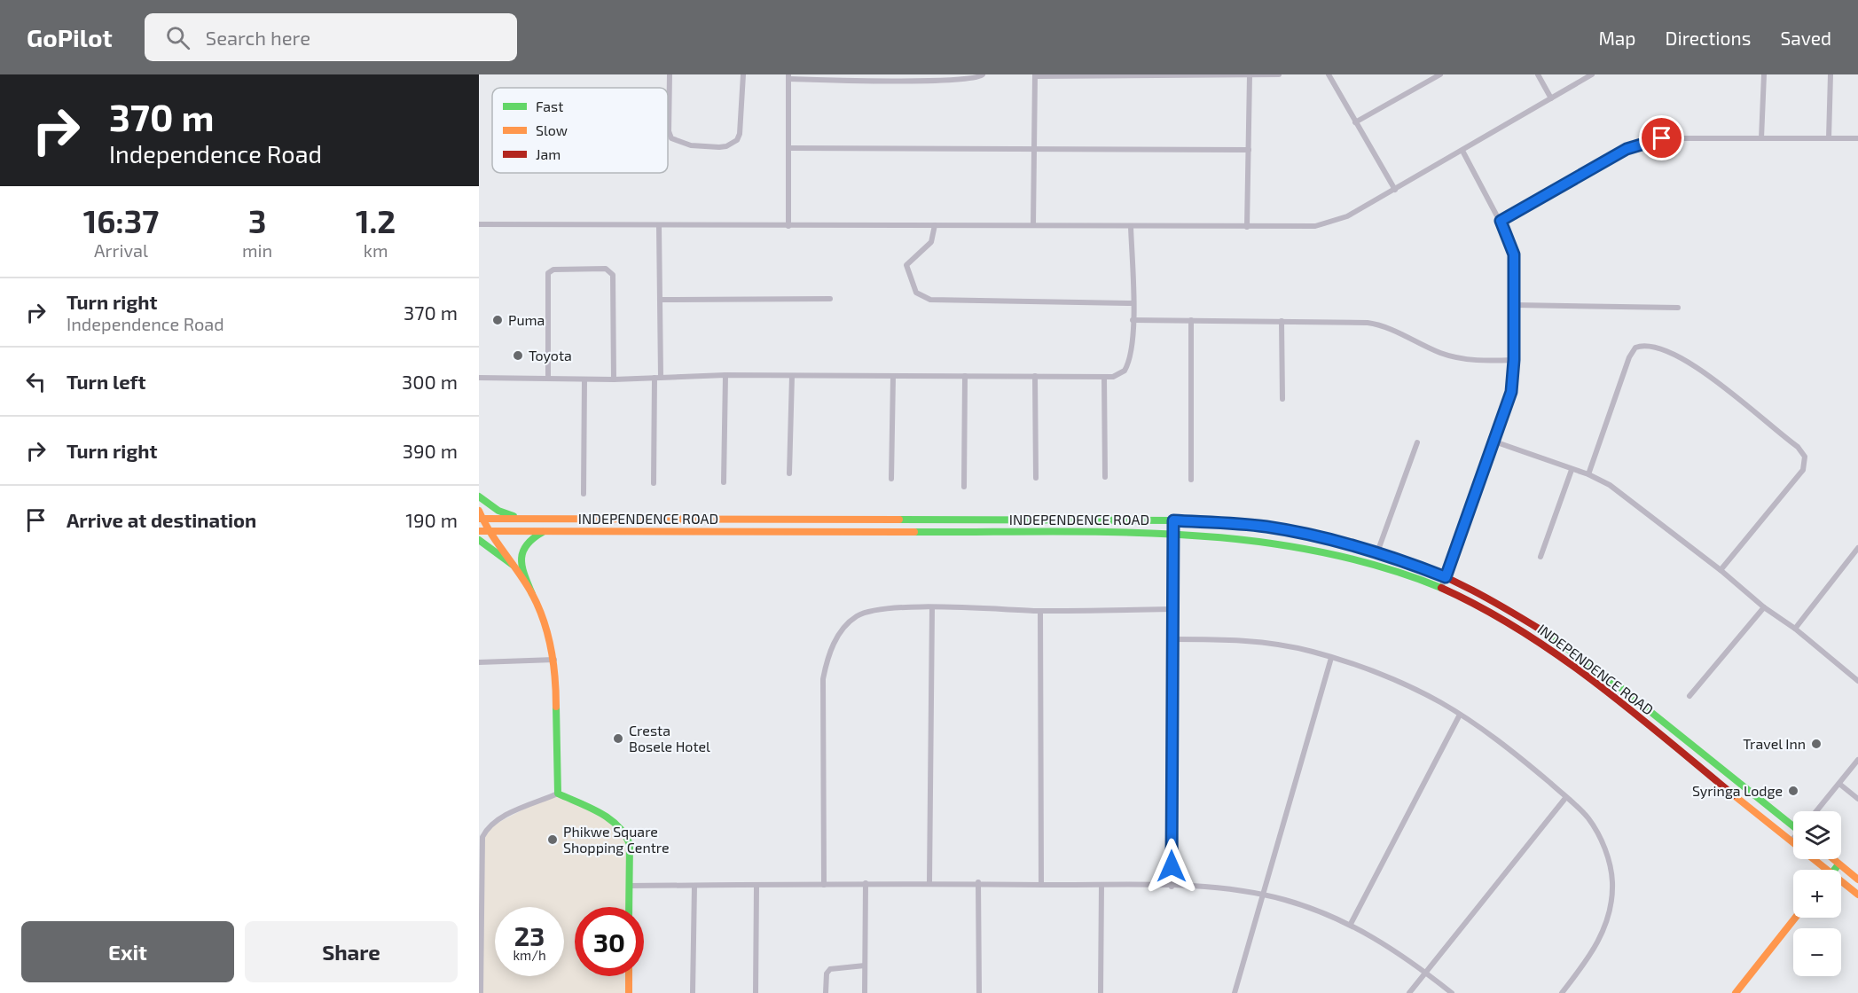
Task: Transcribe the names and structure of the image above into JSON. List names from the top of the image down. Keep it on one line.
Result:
{"streets":{"main road":["INDEPENDENCE ROAD"]},"places":["Puma","Toyota","Cresta Bosele Hotel","Travel Inn","Syringa Lodge","Phikwe Square Shopping Centre"],"legend":["Fast","Slow","Jam"],"page":{"header":"GoPilot","search":"Search here","nav":["Map","Directions","Saved"],"turn":["370 m","Independence Road"],"eta":["16:37","Arrival","3","min","1.2","km"],"list":[{"name":"Turn right","note":"Independence Road","value":"370 m"},{"name":"Turn left","value":"300 m"},{"name":"Turn right","value":"390 m"},{"name":"Arrive at destination","value":"190 m"}],"map_buttons":["+","−"],"speed":"23 km/h","limit":"30","buttons":["Exit","Share"]}}
